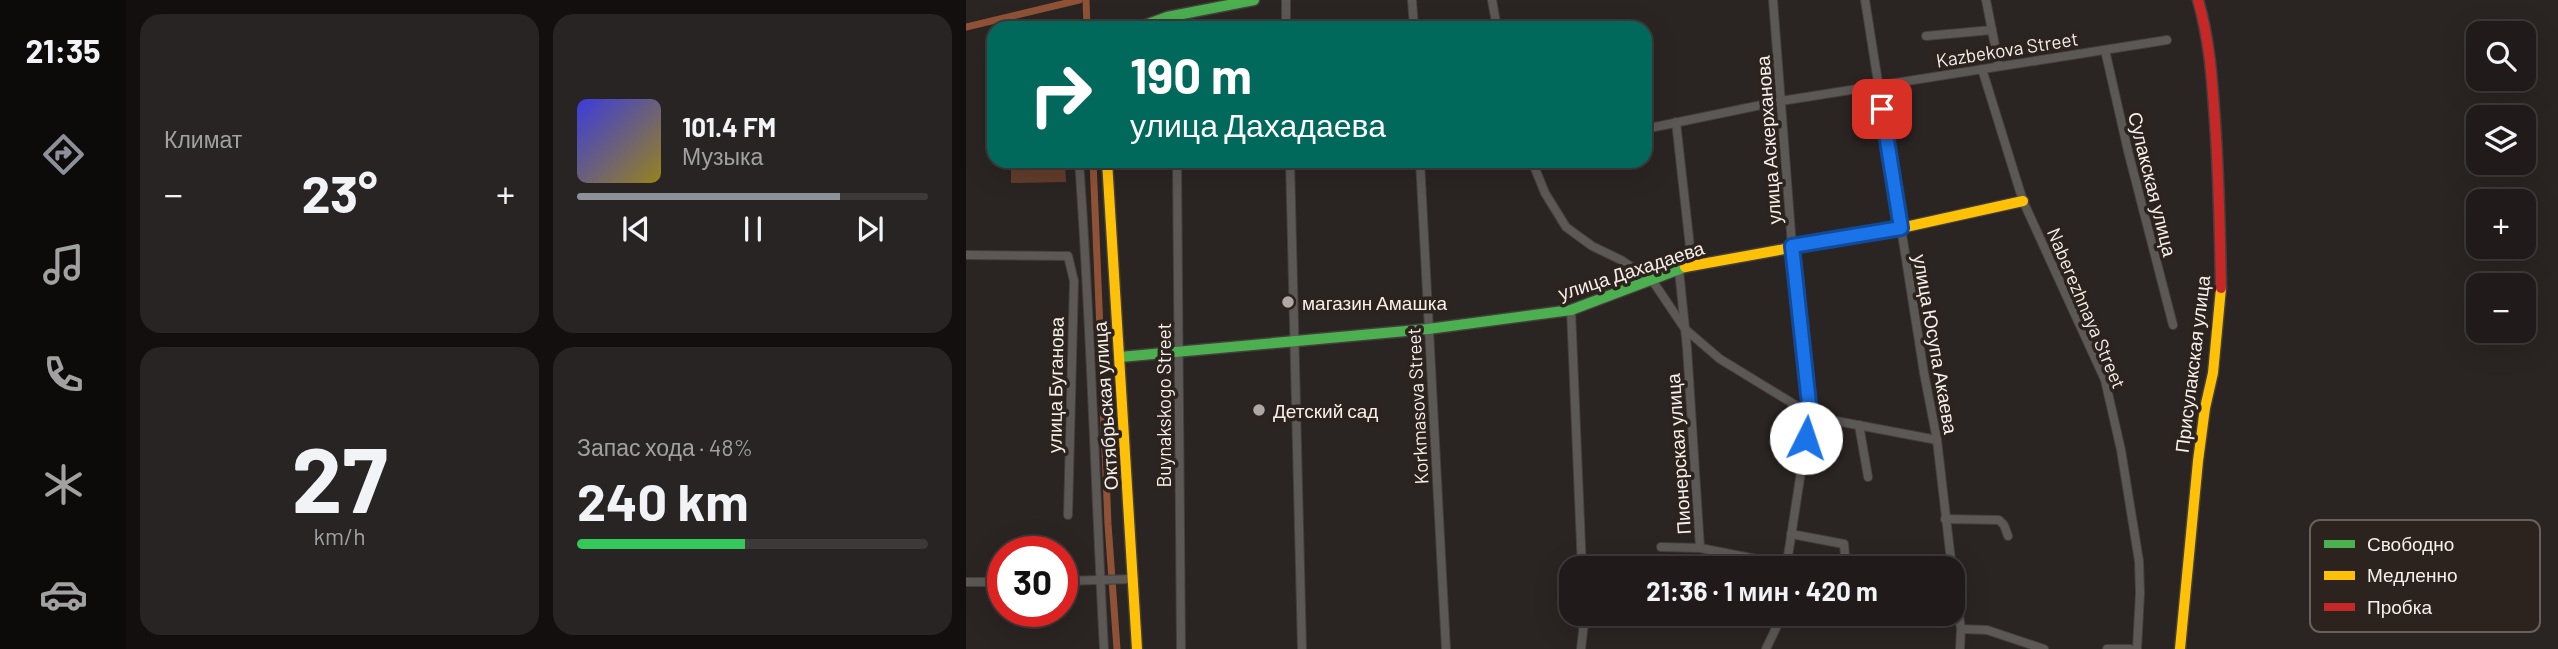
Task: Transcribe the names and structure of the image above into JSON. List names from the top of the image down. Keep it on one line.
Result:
{"streets":{"street":["Kazbekova Street","улица Аскерханова","Сулакская улица","улица Дахадаева","Naberezhnaya Street","улица Юсупа Акаева","Присулакская улица","улица Буганова","Buynakskogo Street","Октябрьская улица","Korkmasova Street","Пионерская улица"]},"crossings":[["Kazbekova Street","улица Аскерханова"],["Kazbekova Street","Сулакская улица"],["Kazbekova Street","Naberezhnaya Street"],["Kazbekova Street","улица Юсупа Акаева"],["улица Аскерханова","улица Дахадаева"],["улица Дахадаева","Naberezhnaya Street"],["улица Дахадаева","улица Юсупа Акаева"],["улица Дахадаева","Buynakskogo Street"],["улица Дахадаева","Октябрьская улица"],["улица Дахадаева","Korkmasova Street"],["улица Дахадаева","Пионерская улица"]],"places":["магазин Амашка","Детский сад"],"legend":["Свободно","Медленно","Пробка"],"page":{"tabs":"21:35","tile":["Климат",["27","km/h"],["Запас хода · 48%","240 km"]],"map_buttons":["+","−"],"turn":["190 m","улица Дахадаева"],"song":["101.4 FM","Музыка"],"heat":["−","23°","+"],"limit":"30","trip":"21:36 · 1 мин · 420 m"}}
